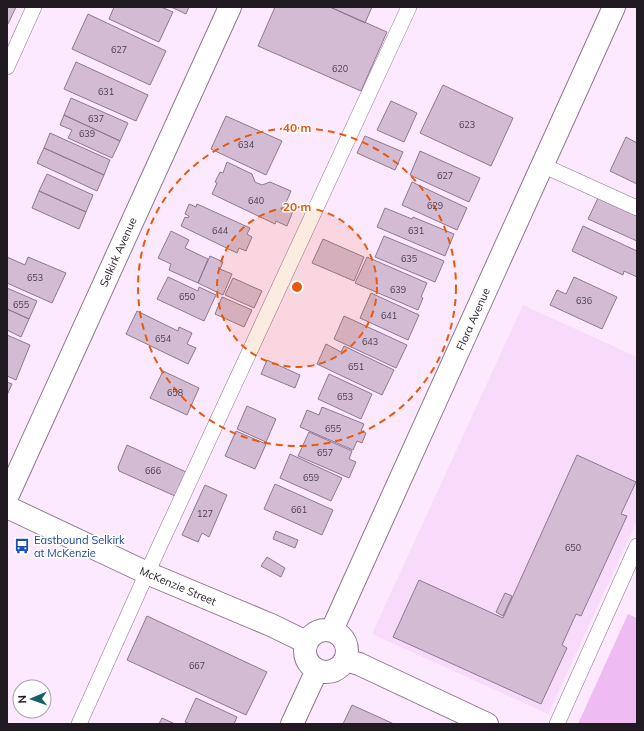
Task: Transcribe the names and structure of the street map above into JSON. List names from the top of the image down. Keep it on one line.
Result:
{"streets":{"street":["Selkirk Avenue","Flora Avenue","McKenzie Street"]},"crossings":[["Flora Avenue","McKenzie Street"]],"places":{"bus stop":["Eastbound Selkirk at McKenzie"]},"house_numbers":["627","620","631","637","623","639","634","627","640","629","644","631","635","653","639","650","636","655","641","654","643","651","658","653","655","657","666","659","661","127","650","667"],"north":"left","rings":["40 m","20 m"]}
